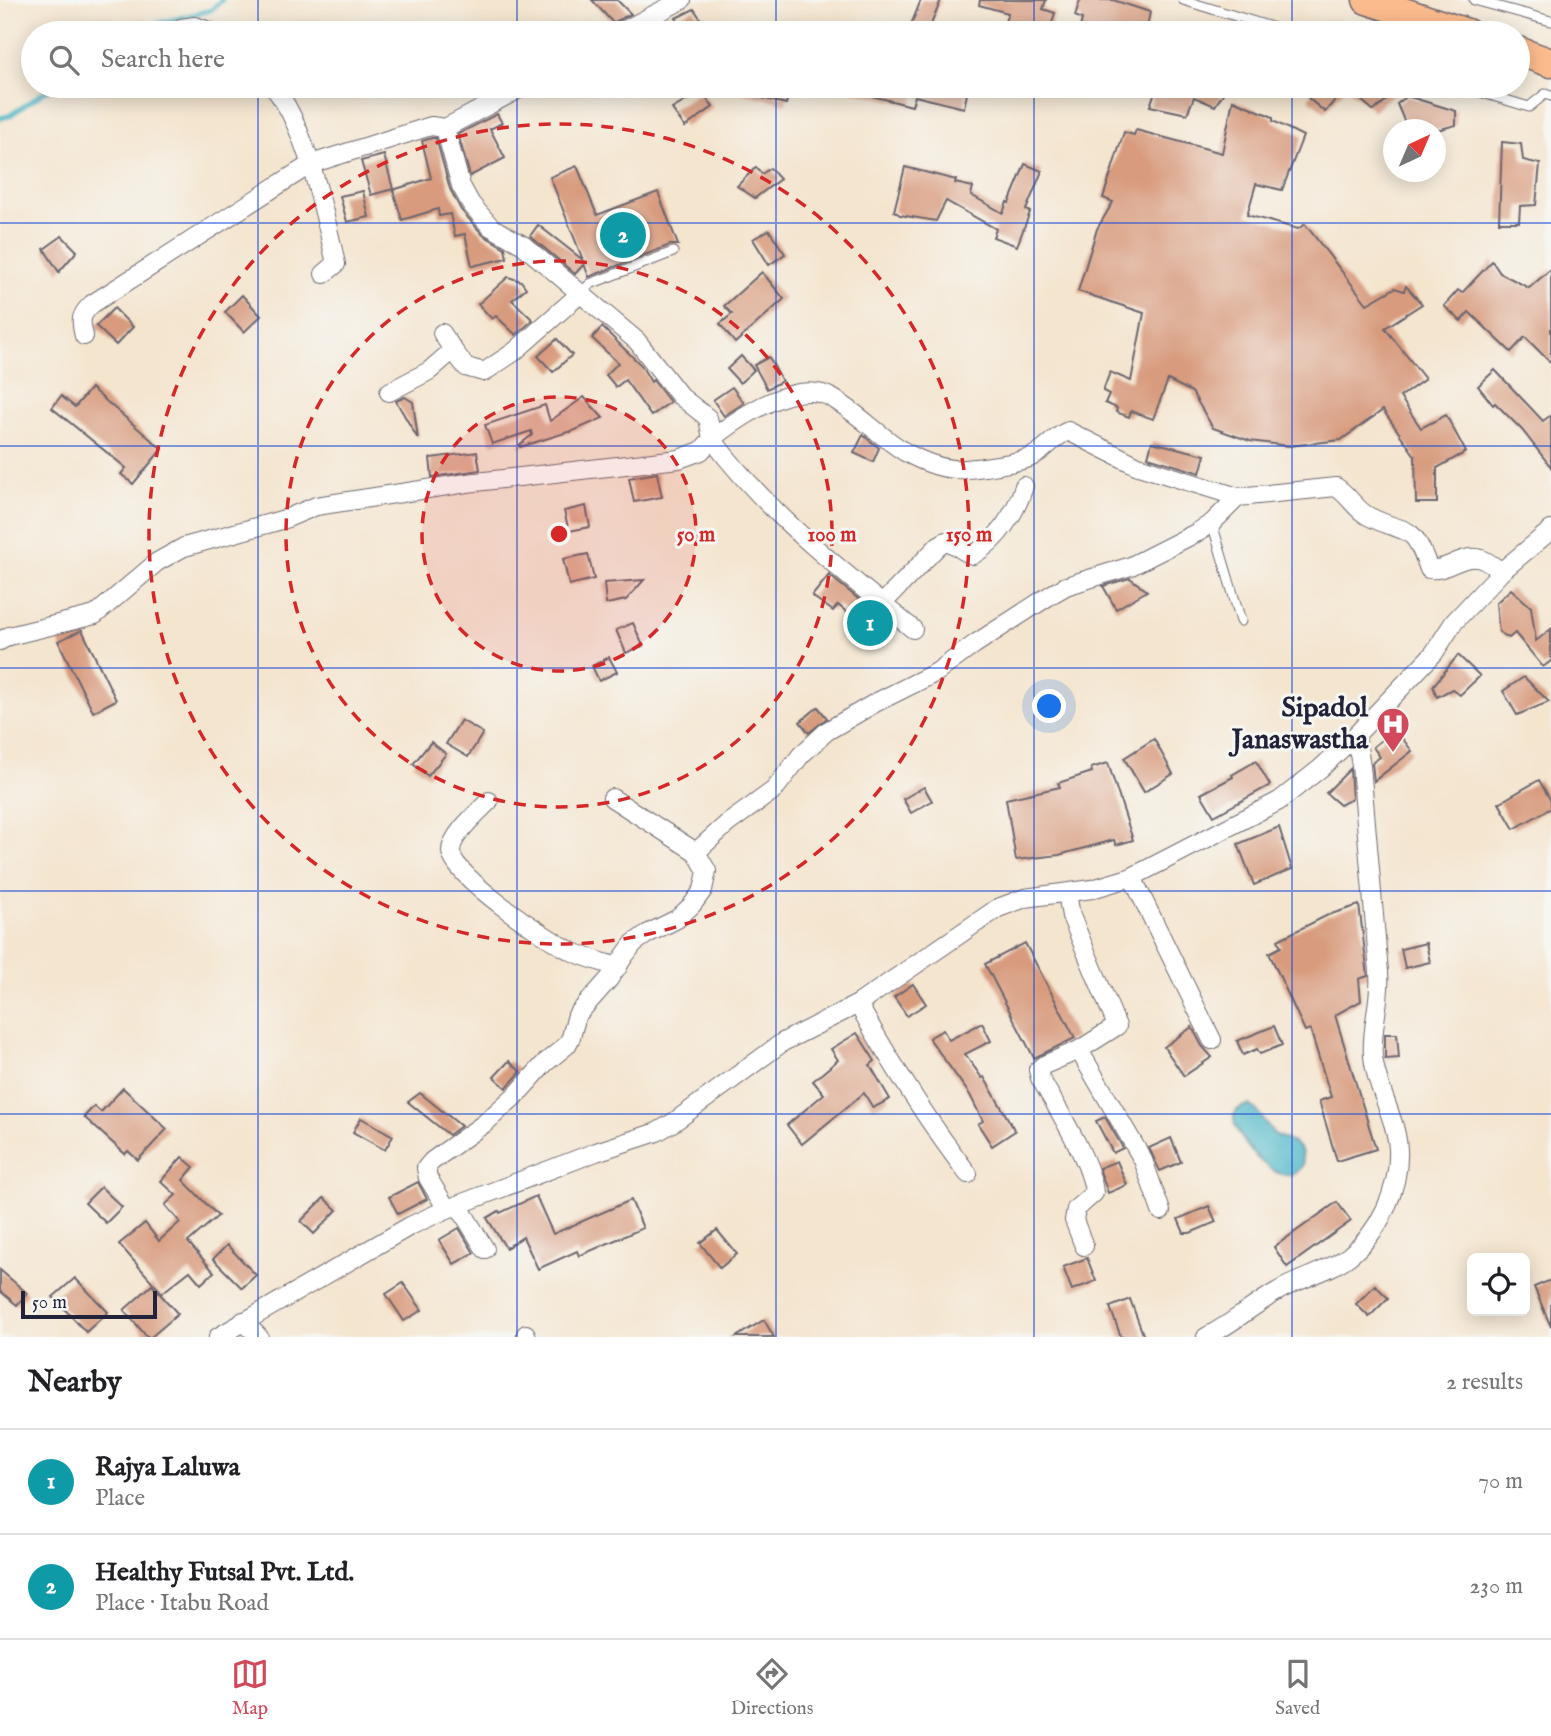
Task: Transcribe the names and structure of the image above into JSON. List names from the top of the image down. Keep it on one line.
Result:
{"places":{"hospital":["Sipadol Janaswastha"]},"scale_bar":"50 m","north":"top right","page":{"search":"Search here","pins":["2","1"],"scale":"50 m","heading":["Nearby","2 results"],"list":[{"mark":"1","name":"Rajya Laluwa","note":"Place","value":"70 m"},{"mark":"2","name":"Healthy Futsal Pvt. Ltd.","note":"Place · Itabu Road","value":"230 m"}],"nav":["Map","Directions","Saved"]},"rings":["50 m","100 m","150 m"]}
